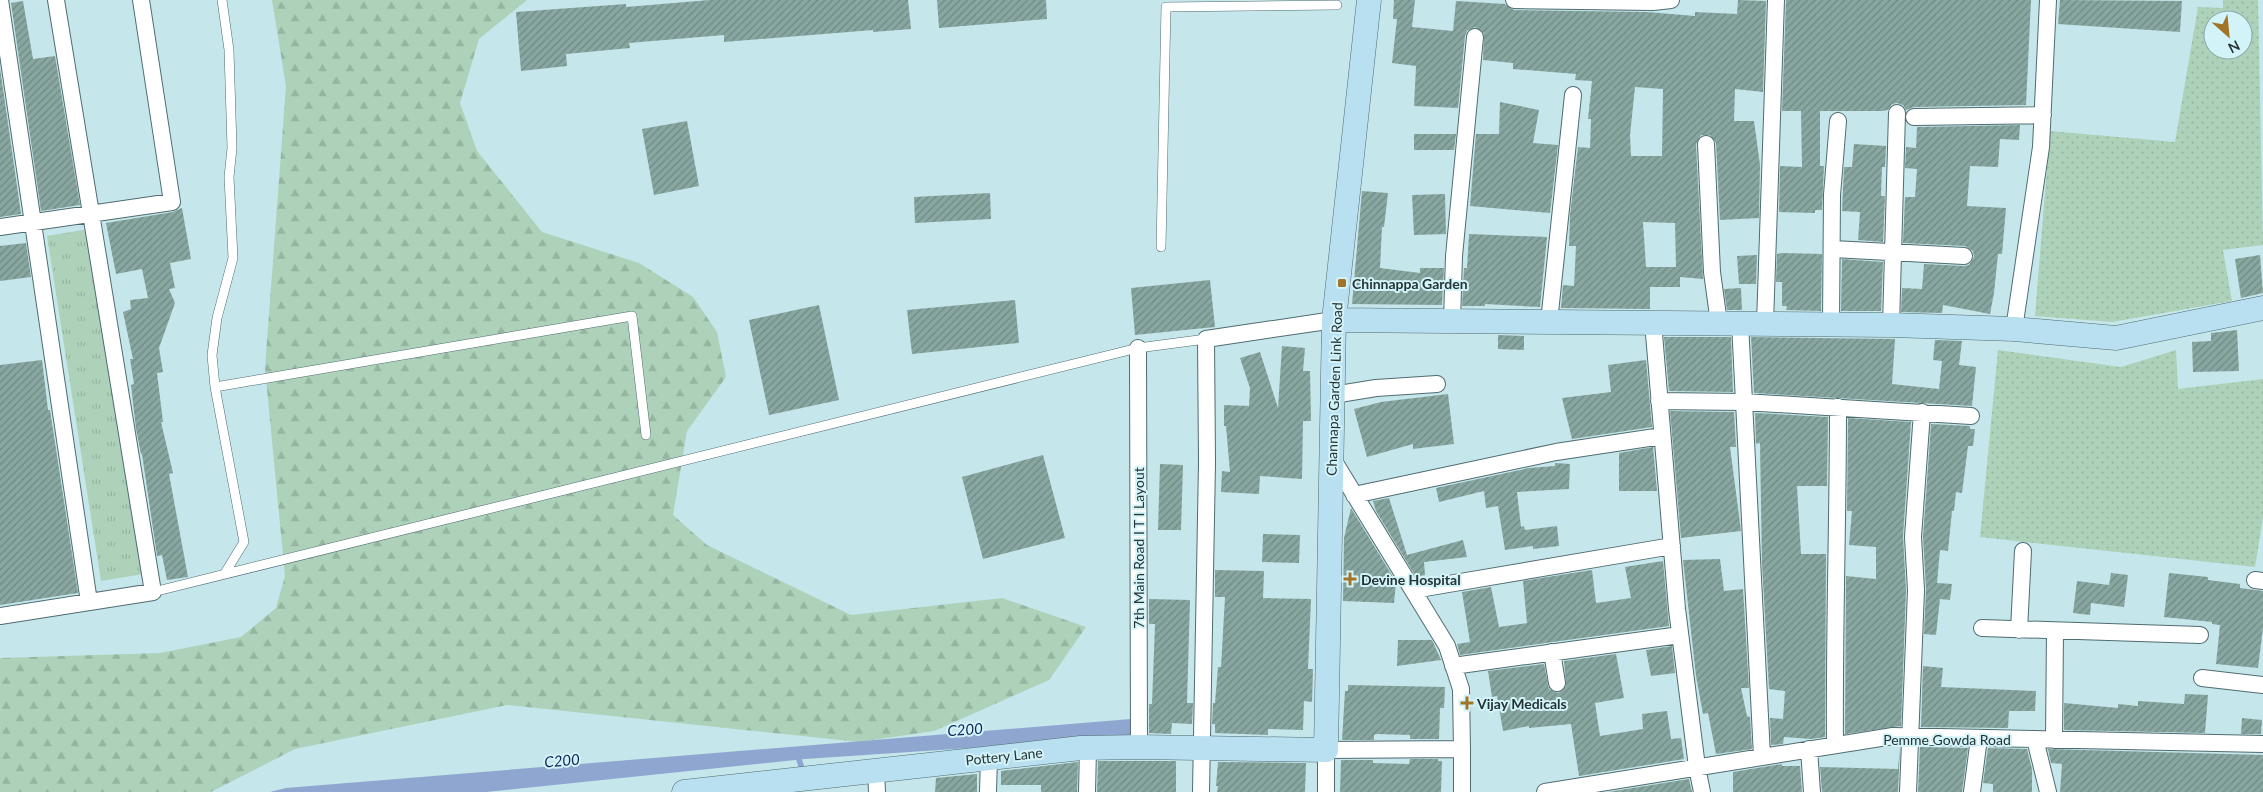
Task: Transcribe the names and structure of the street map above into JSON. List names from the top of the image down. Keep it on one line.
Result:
{"streets":{"street":["Channapa Garden Link Road","7th Main Road I T I Layout","Pemme Gowda Road","Pottery Lane"]},"crossings":[["Channapa Garden Link Road","Pottery Lane"],["7th Main Road I T I Layout","Pottery Lane"]],"water":["C200"],"places":{"transit":["Chinnappa Garden"],"health":["Devine Hospital","Vijay Medicals"]},"north":"bottom right"}
